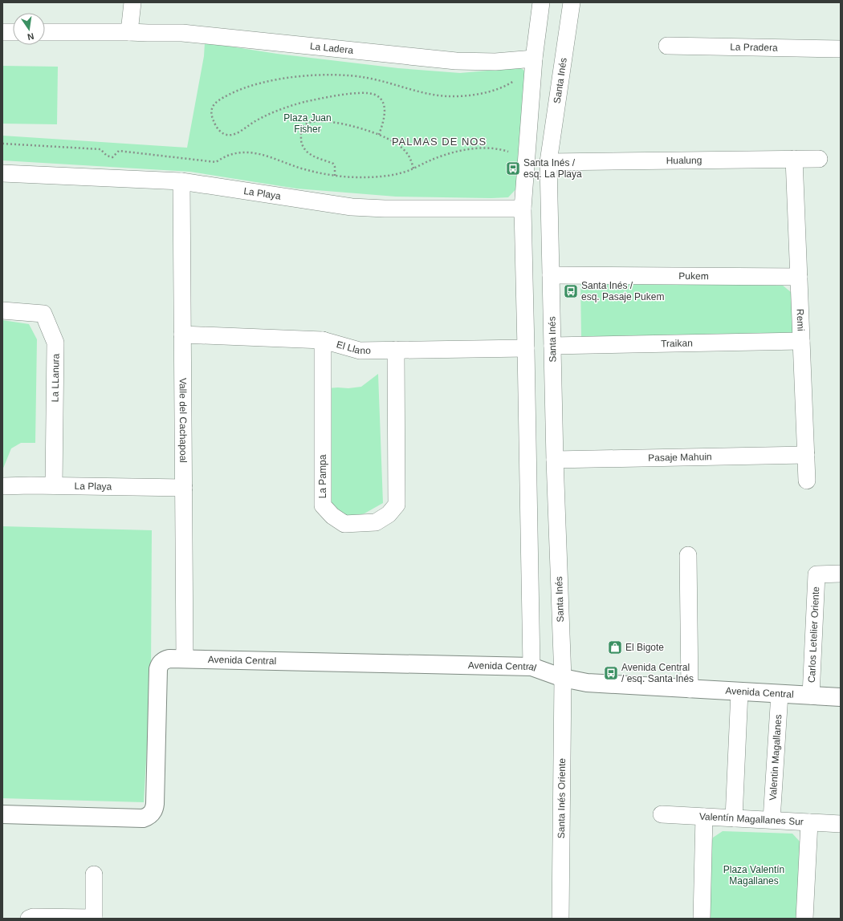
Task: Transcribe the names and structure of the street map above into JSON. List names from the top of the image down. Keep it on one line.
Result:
{"streets":{"street":["La Pradera","La Ladera","Santa Inés","Hualung","La Playa","Pukem","Remi","Traikan","El Llano","La LLanura","Valle del Cachapoal","Pasaje Mahuin","La Pampa","Carlos Letelier Oriente","Avenida Central","Valentin Magallanes","Santa Inés Oriente","Valentín Magallanes Sur"]},"crossings":[["Santa Inés","Hualung"],["Santa Inés","Pukem"],["Santa Inés","Traikan"],["Santa Inés","Pasaje Mahuin"],["Santa Inés","Avenida Central"],["Santa Inés","Santa Inés Oriente"],["Hualung","Remi"],["La Playa","La LLanura"],["La Playa","Valle del Cachapoal"],["Pukem","Remi"],["Remi","Traikan"],["Remi","Pasaje Mahuin"],["El Llano","Valle del Cachapoal"],["El Llano","La Pampa"],["Valle del Cachapoal","Avenida Central"],["Carlos Letelier Oriente","Avenida Central"],["Avenida Central","Valentin Magallanes"],["Avenida Central","Santa Inés Oriente"],["Valentin Magallanes","Valentín Magallanes Sur"]],"districts":["PALMAS DE NOS"],"parks":["Plaza Juan Fisher","Plaza Valentín Magallanes"],"places":{"bus stop":["Santa Inés / esq. La Playa","Santa Inés / esq. Pasaje Pukem","Avenida Central / esq. Santa Inés"],"shop":["El Bigote"]},"north":"bottom"}
